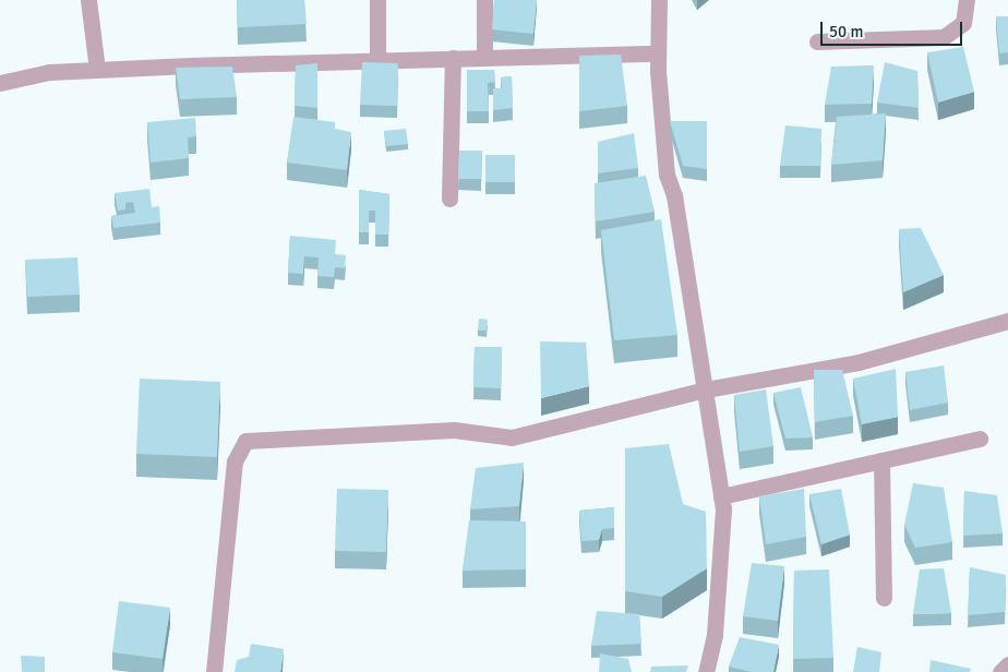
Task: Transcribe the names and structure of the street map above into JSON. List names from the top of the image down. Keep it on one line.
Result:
{"scale_bar":"50 m"}
